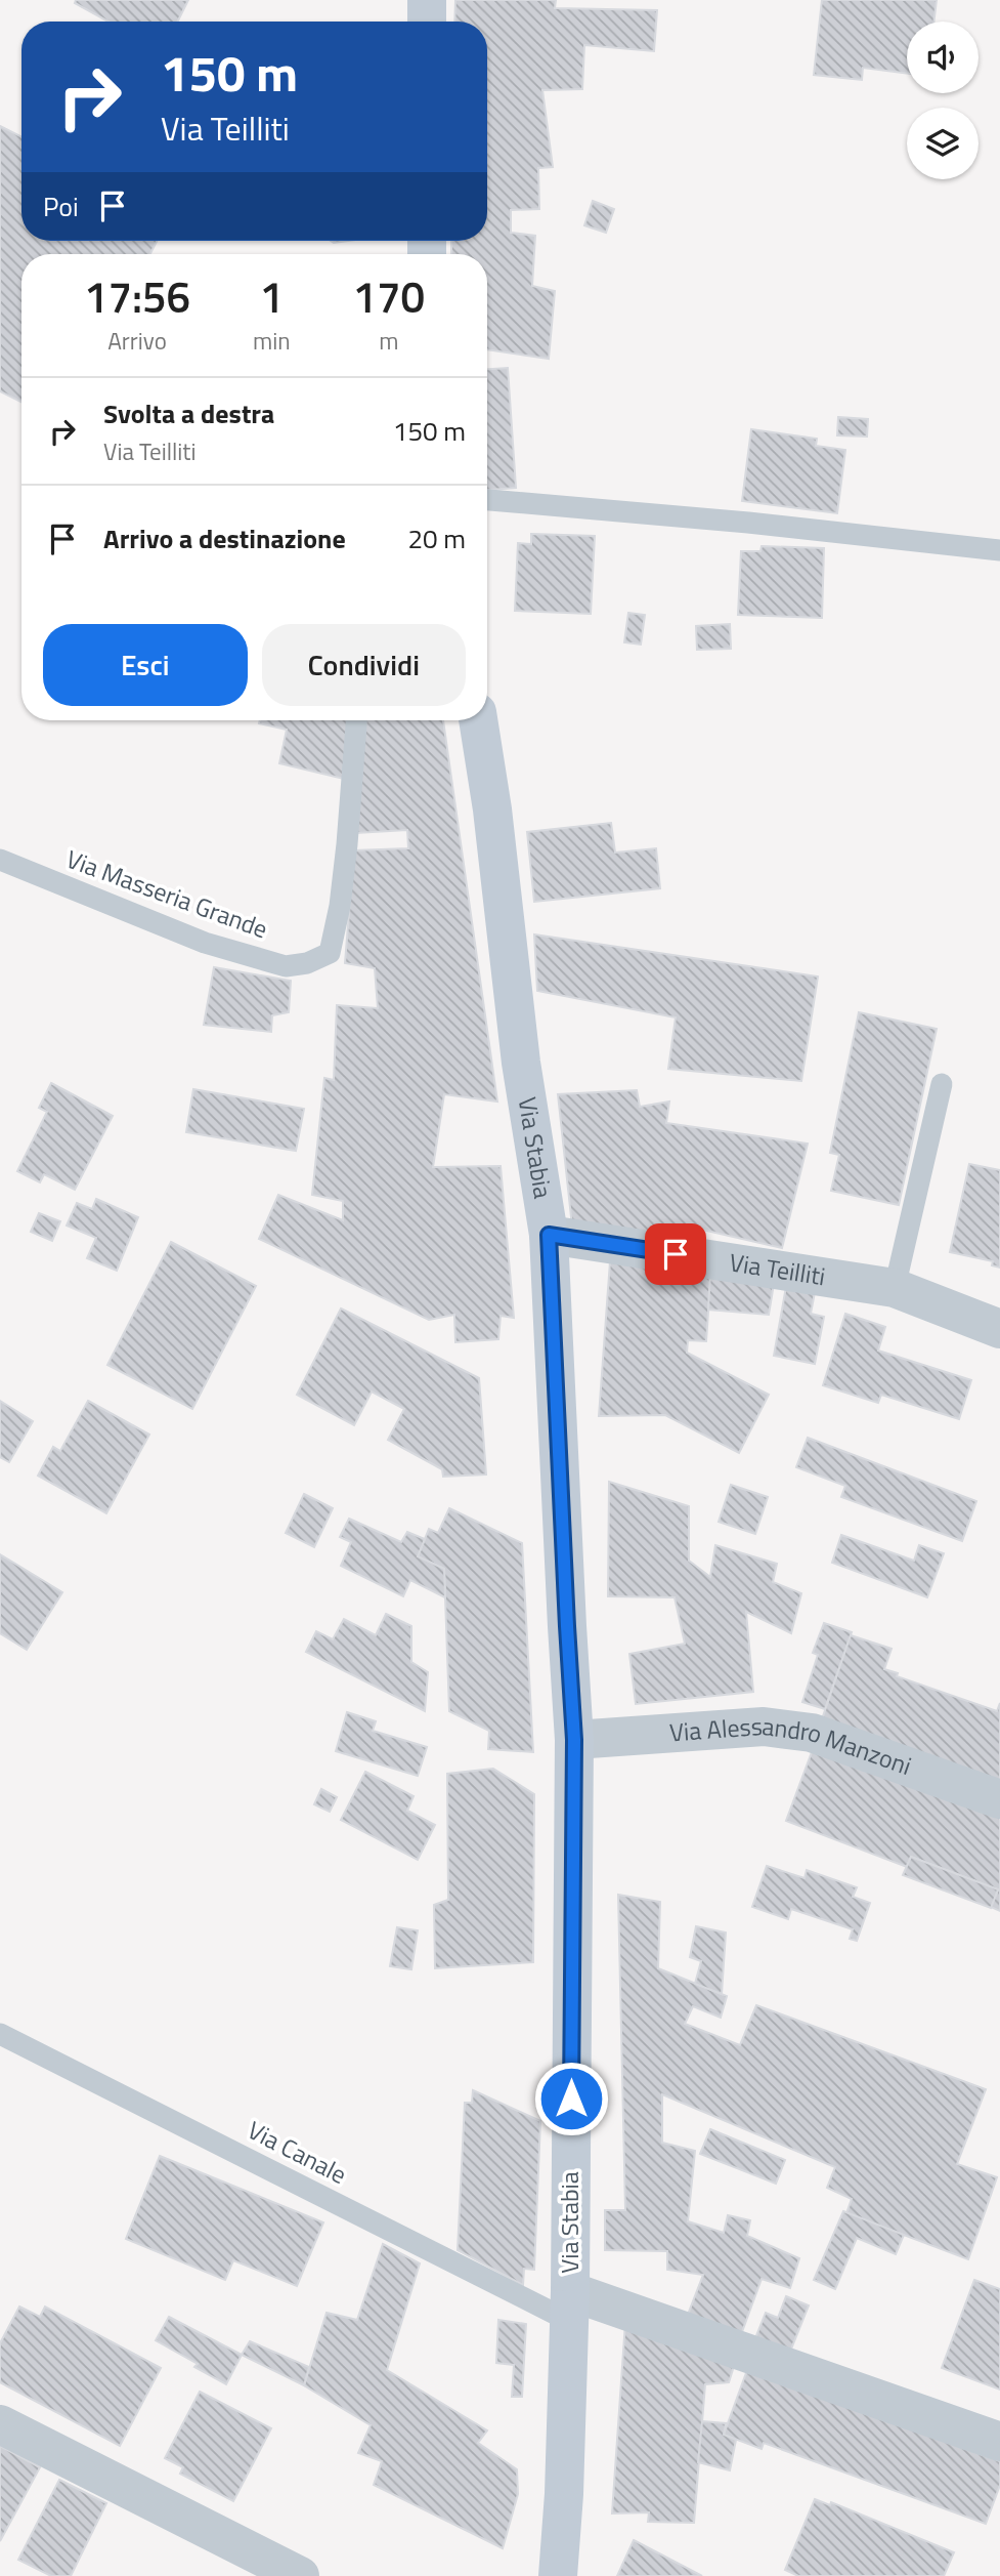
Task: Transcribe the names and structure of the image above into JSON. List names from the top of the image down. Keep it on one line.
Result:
{"streets":{"main road":["Via Stabia"],"street":["Via Teilliti","Via Alessandro Manzoni"],"lane":["Via Masseria Grande","Via Canale"]},"crossings":[["Via Stabia","Via Teilliti"],["Via Stabia","Via Alessandro Manzoni"],["Via Stabia","Via Canale"]],"page":{"turn":["150 m","Via Teilliti"],"then":"Poi","eta":["17:56","Arrivo","1","min","170","m"],"list":[{"name":"Svolta a destra","note":"Via Teilliti","value":"150 m"},{"name":"Arrivo a destinazione","value":"20 m"}],"buttons":["Esci","Condividi"]}}
